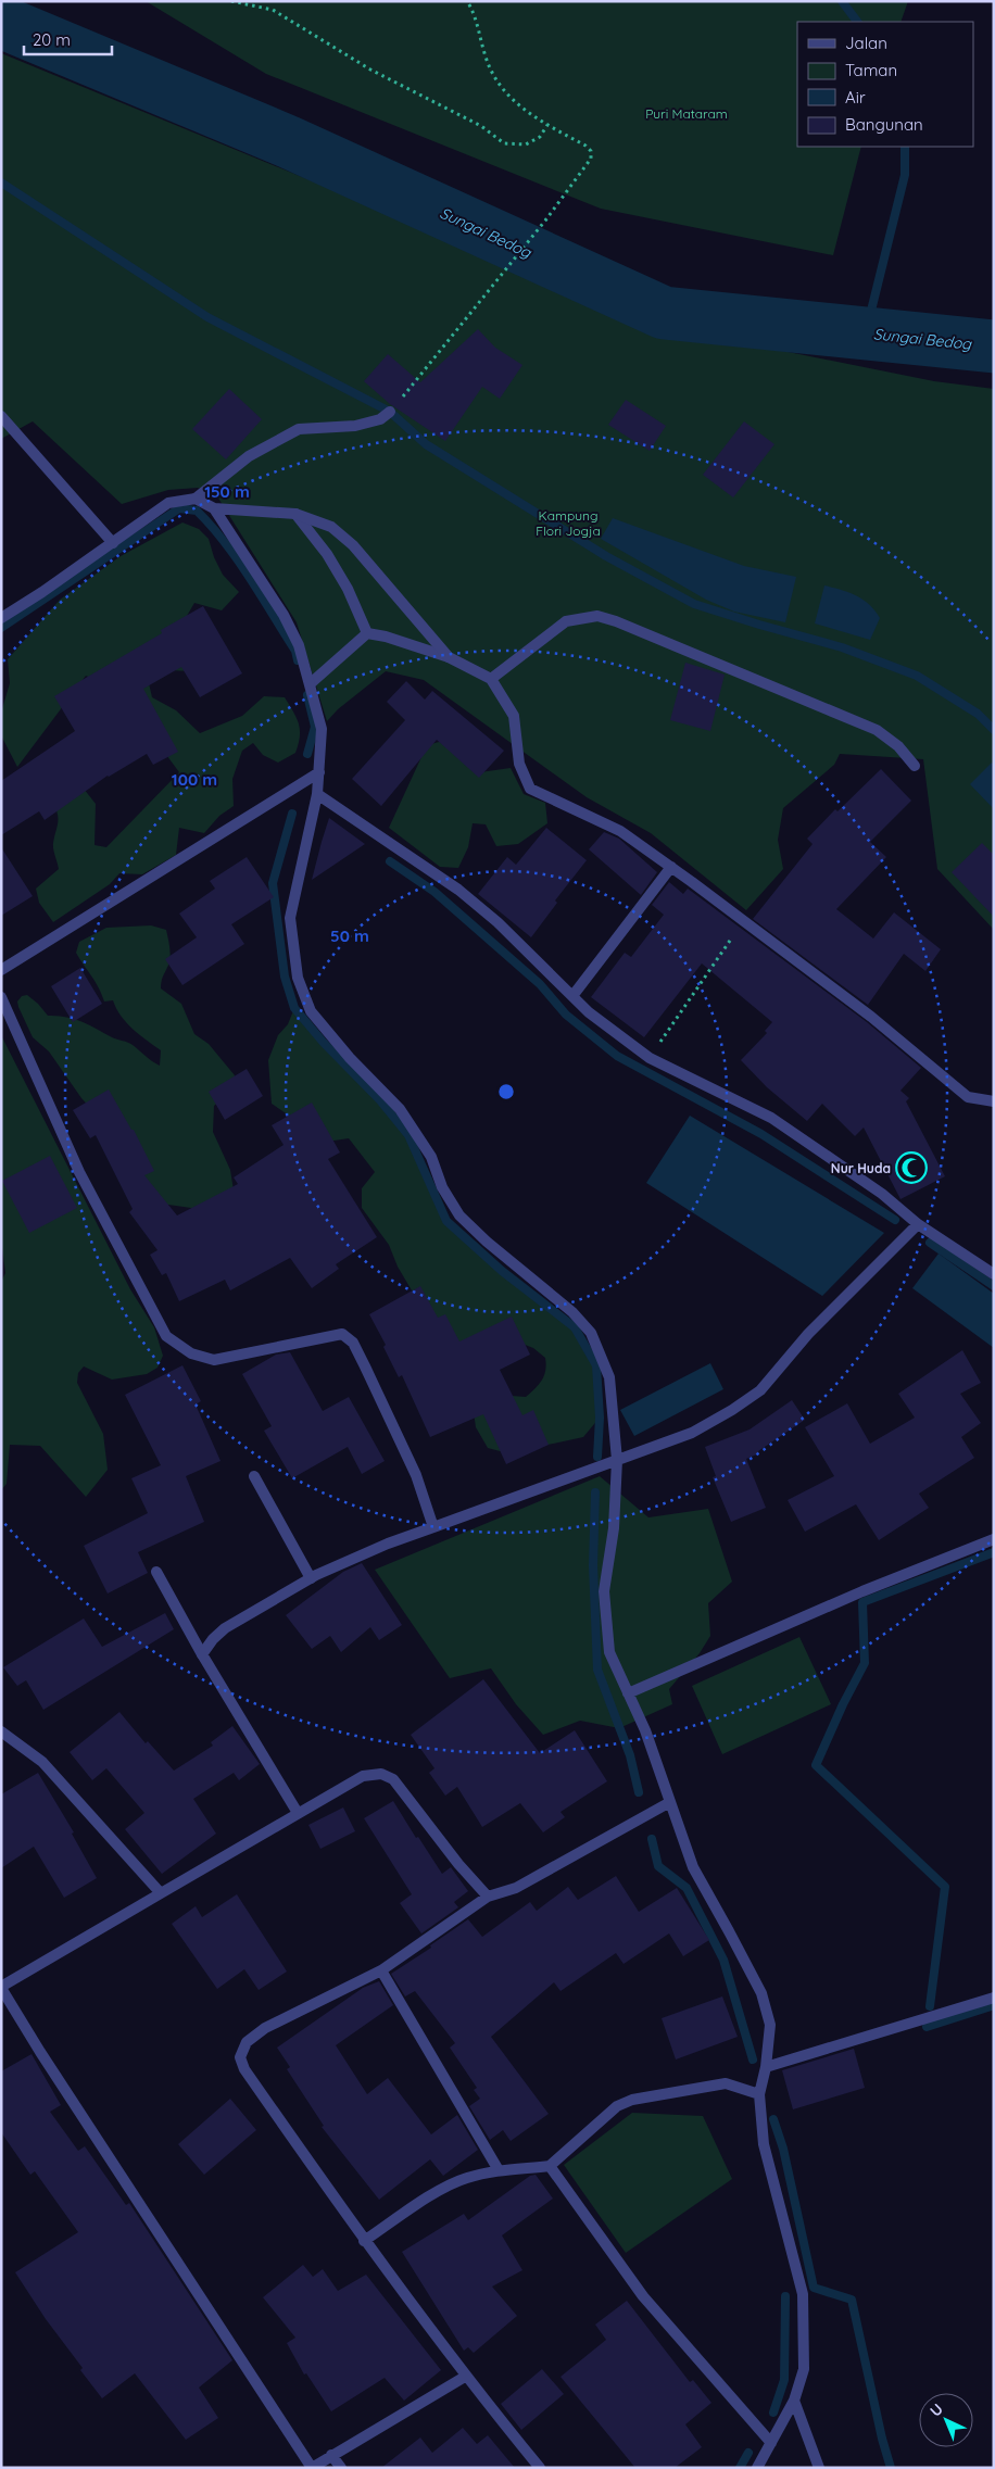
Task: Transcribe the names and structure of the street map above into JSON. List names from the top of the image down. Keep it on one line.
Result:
{"water":["Sungai Bedog"],"parks":["Puri Mataram","Kampung Flori Jogja"],"places":{"mosque":["Nur Huda"]},"legend":["Jalan","Taman","Air","Bangunan"],"scale_bar":"20 m","north":"top left","rings":["150 m","100 m","50 m"]}
